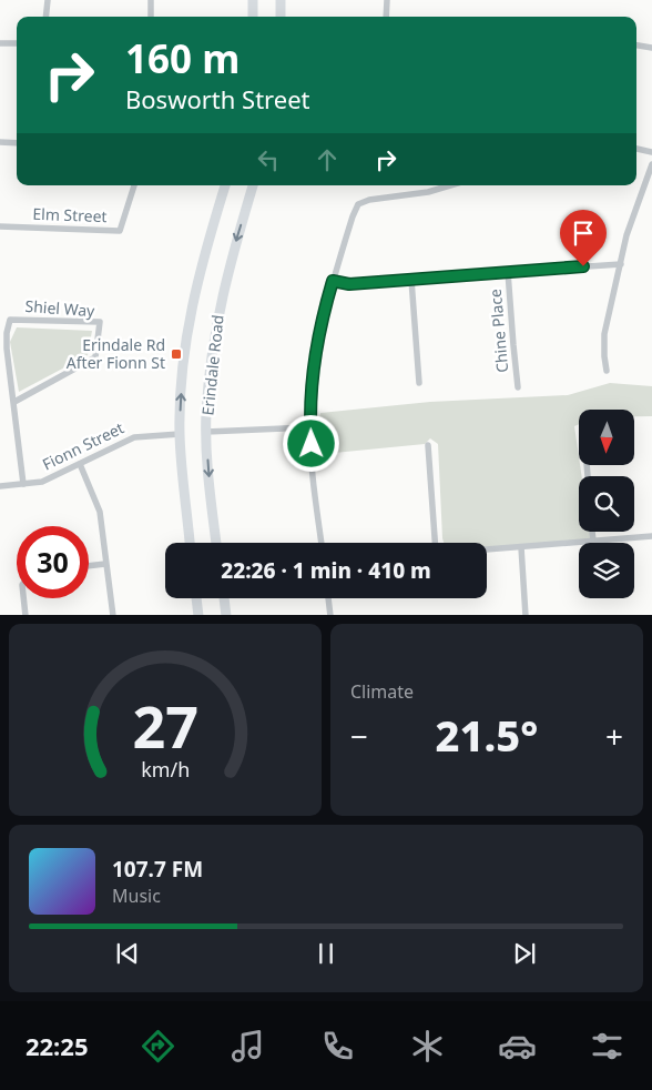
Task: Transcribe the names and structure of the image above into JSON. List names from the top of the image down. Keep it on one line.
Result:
{"streets":{"main road":["Erindale Road"],"street":["Elm Street","Shiel Way","Chine Place","Fionn Street"]},"crossings":[["Shiel Way","Fionn Street"],["Erindale Road","Fionn Street"]],"places":{"transit":["Erindale Rd After Fionn St"]},"north":"bottom","page":{"turn":["160 m","Bosworth Street"],"limit":"30","trip":"22:26 · 1 min · 410 m","tile":"Climate","heat":["−","21.5°","+"],"song":["107.7 FM","Music"],"tabs":"22:25","gauge":["27","km/h"]}}
